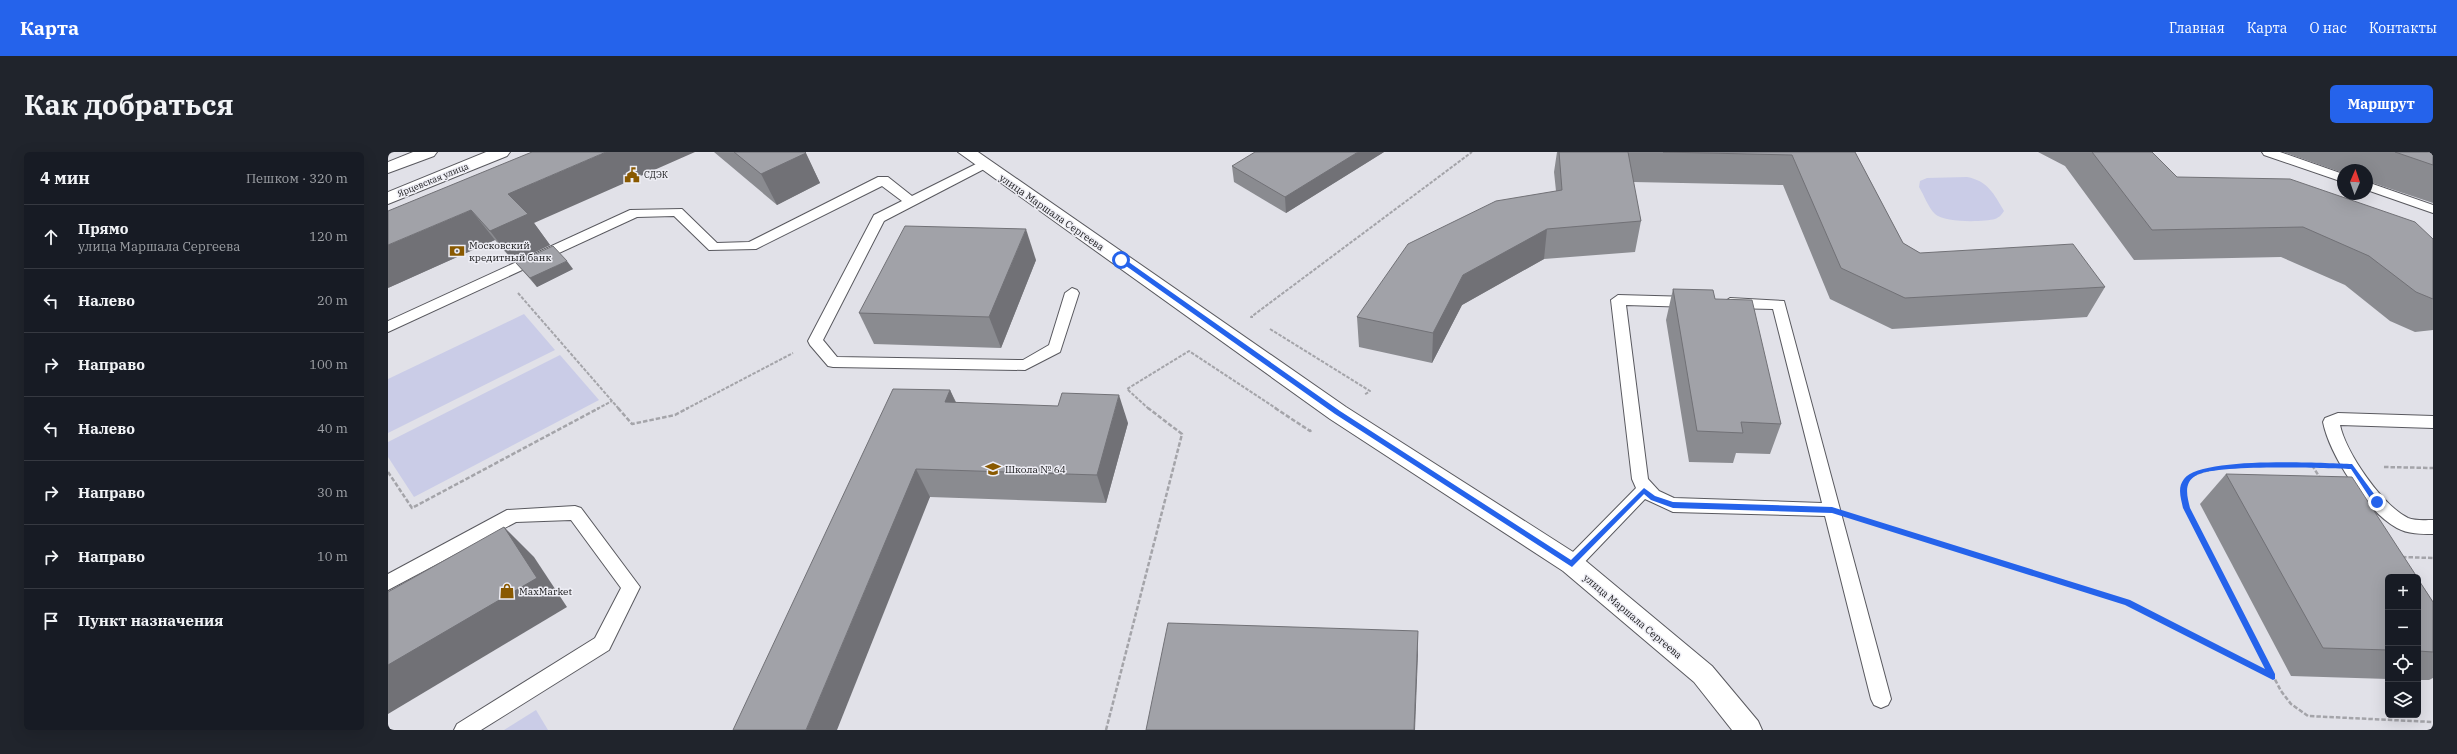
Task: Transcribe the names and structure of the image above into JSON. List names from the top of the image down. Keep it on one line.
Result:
{"streets":{"street":["Ярцевская улица","улица Маршала Сергеева"]},"places":{"public building":["СДЭК"],"bank":["Московский кредитный банк"],"school or university":["Школа № 64"],"shop":["MaxMarket"]},"north":"top","page":{"header":"Карта","nav":["Главная","Карта","О нас","Контакты"],"buttons":"Маршрут","title":"Как добраться","heading":["4 мин","Пешком · 320 m"],"list":[["Прямо","улица Маршала Сергеева","120 m"],["Налево","20 m"],["Направо","100 m"],["Налево","40 m"],["Направо","30 m"],["Направо","10 m"],"Пункт назначения"],"map_buttons":["+","−"]}}
